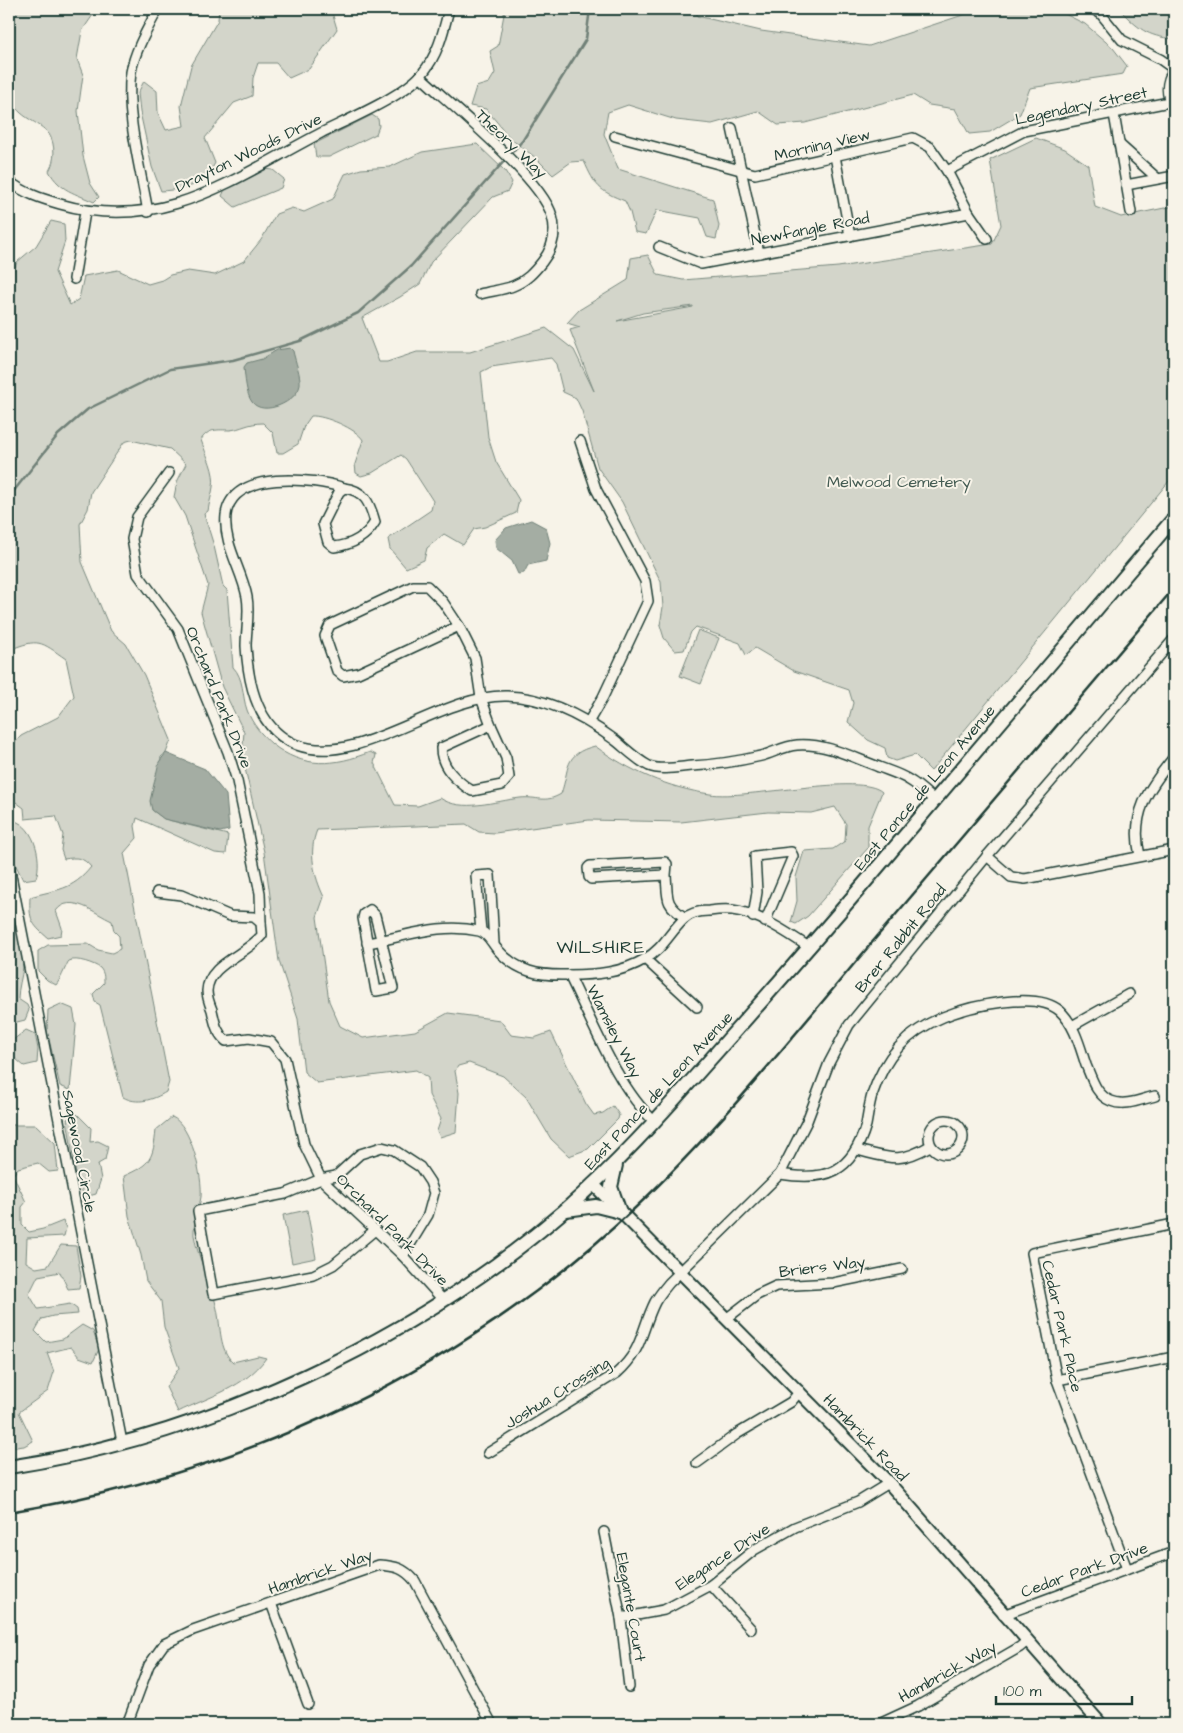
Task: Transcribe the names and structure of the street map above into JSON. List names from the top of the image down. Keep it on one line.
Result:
{"streets":{"main road":["East Ponce de Leon Avenue"],"street":["Legendary Street","Theory Way","Morning View","Drayton Woods Drive","Newfangle Road","Orchard Park Drive","Brer Rabbit Road","Wamsley Way","Sagewood Circle","Briers Way","Cedar Park Place","Joshua Crossing","Hambrick Road","Elegance Drive","Cedar Park Drive","Hambrick Way","Elegante Court"]},"crossings":[["Legendary Street","Morning View"],["Theory Way","Drayton Woods Drive"],["Morning View","Newfangle Road"],["Orchard Park Drive","East Ponce de Leon Avenue"],["East Ponce de Leon Avenue","Wamsley Way"],["East Ponce de Leon Avenue","Sagewood Circle"],["East Ponce de Leon Avenue","Hambrick Road"],["Brer Rabbit Road","Joshua Crossing"],["Brer Rabbit Road","Hambrick Road"],["Briers Way","Hambrick Road"],["Cedar Park Place","Cedar Park Drive"],["Joshua Crossing","Hambrick Road"],["Hambrick Road","Elegance Drive"],["Hambrick Road","Cedar Park Drive"],["Hambrick Road","Hambrick Way"],["Elegance Drive","Elegante Court"]],"districts":["WILSHIRE"],"parks":["Melwood Cemetery"],"scale_bar":"100 m"}
